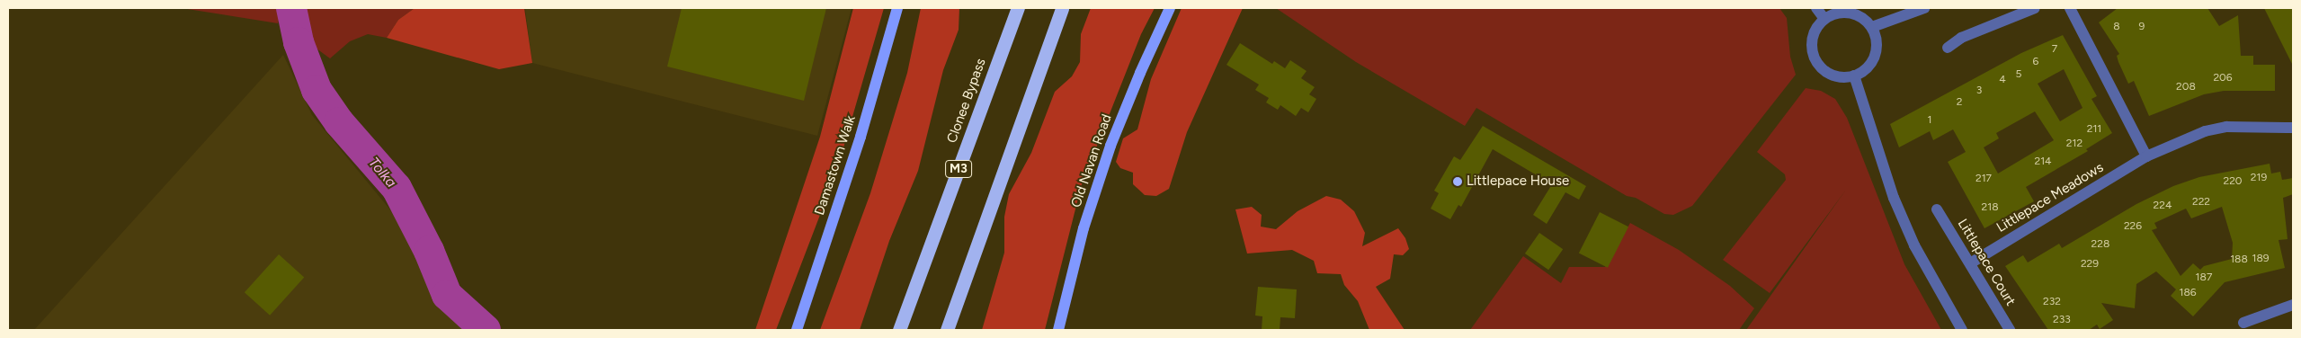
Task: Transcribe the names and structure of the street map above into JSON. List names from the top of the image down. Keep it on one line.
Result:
{"streets":{"highway":["Clonee Bypass","M3"],"main road":["Old Navan Road","Damastown Walk"],"street":["Littlepace Meadows","Littlepace Court"]},"crossings":[["Littlepace Meadows","Littlepace Court"]],"water":["Tolka"],"places":["Littlepace House"],"house_numbers":["8","9","7","6","5","206","4","208","3","2","1","211","212","214","219","217","220","222","224","218","226","228","189","188","229","187","186","232","233"]}
